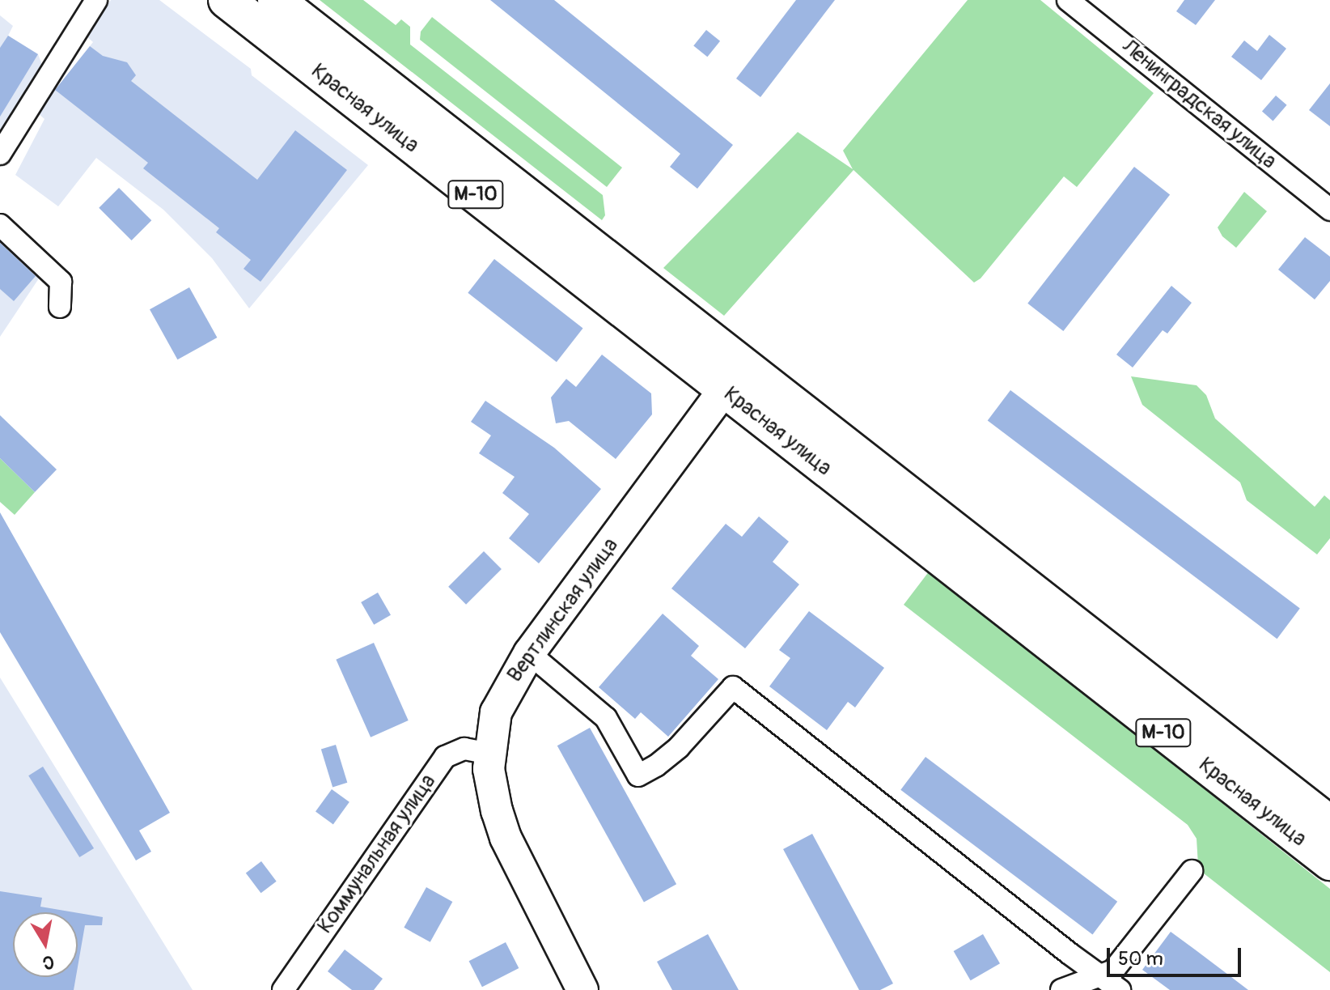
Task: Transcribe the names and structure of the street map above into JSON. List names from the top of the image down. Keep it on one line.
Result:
{"streets":{"highway":["Красная улица","М-10"],"main road":["Вертлинская улица"],"street":["Ленинградская улица","Коммунальная улица"]},"crossings":[["Красная улица","Вертлинская улица"],["Вертлинская улица","Коммунальная улица"]],"scale_bar":"50 m","north":"bottom"}
